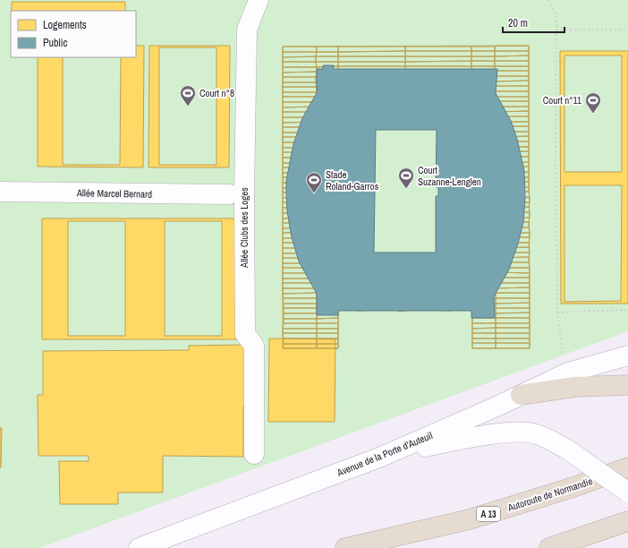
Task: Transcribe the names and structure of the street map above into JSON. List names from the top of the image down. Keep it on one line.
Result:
{"streets":{"highway":["Autoroute de Normandie","A 13"],"main road":["Allée Marcel Bernard","Allée Clubs des Loges","Avenue de la Porte d'Auteuil"]},"places":{"sports":["Court n°8","Court n°11","Court Suzanne-Lenglen","Stade Roland-Garros"]},"legend":["Logements","Public"],"scale_bar":"20 m"}
